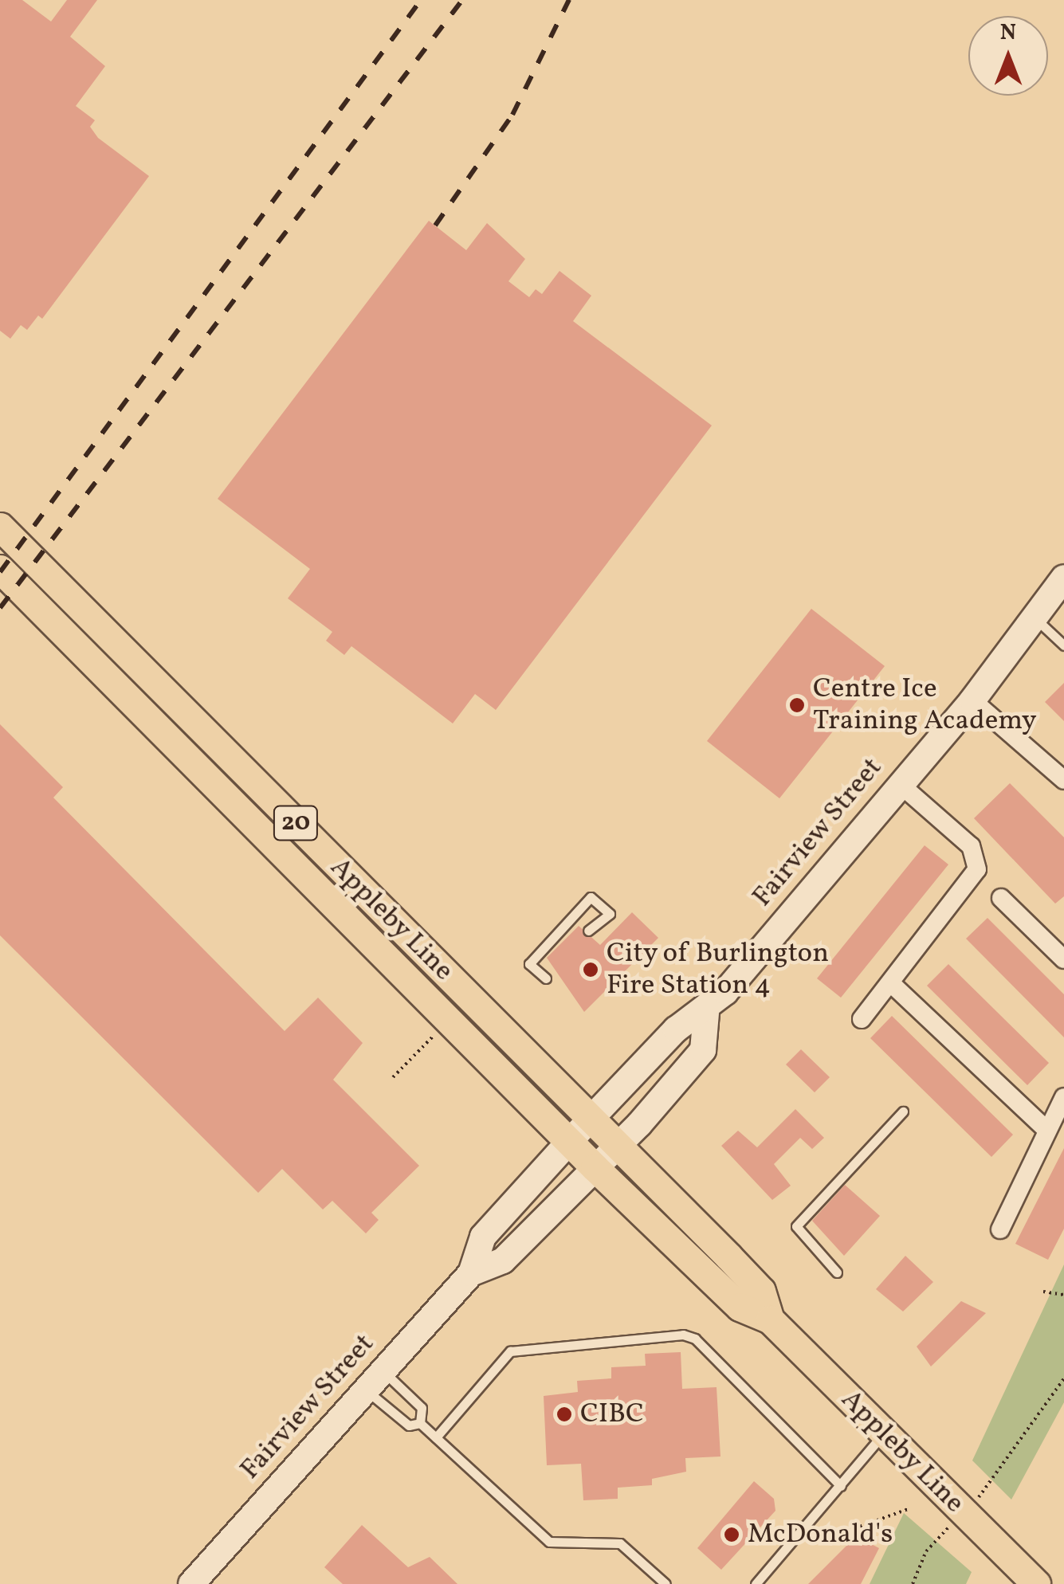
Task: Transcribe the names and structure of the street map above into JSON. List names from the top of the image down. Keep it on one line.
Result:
{"streets":{"main road":["20","Appleby Line"],"street":["Fairview Street"]},"crossings":[["Fairview Street","Appleby Line"]],"places":["Centre Ice Training Academy","City of Burlington Fire Station 4","CIBC","McDonald's"],"north":"top"}
